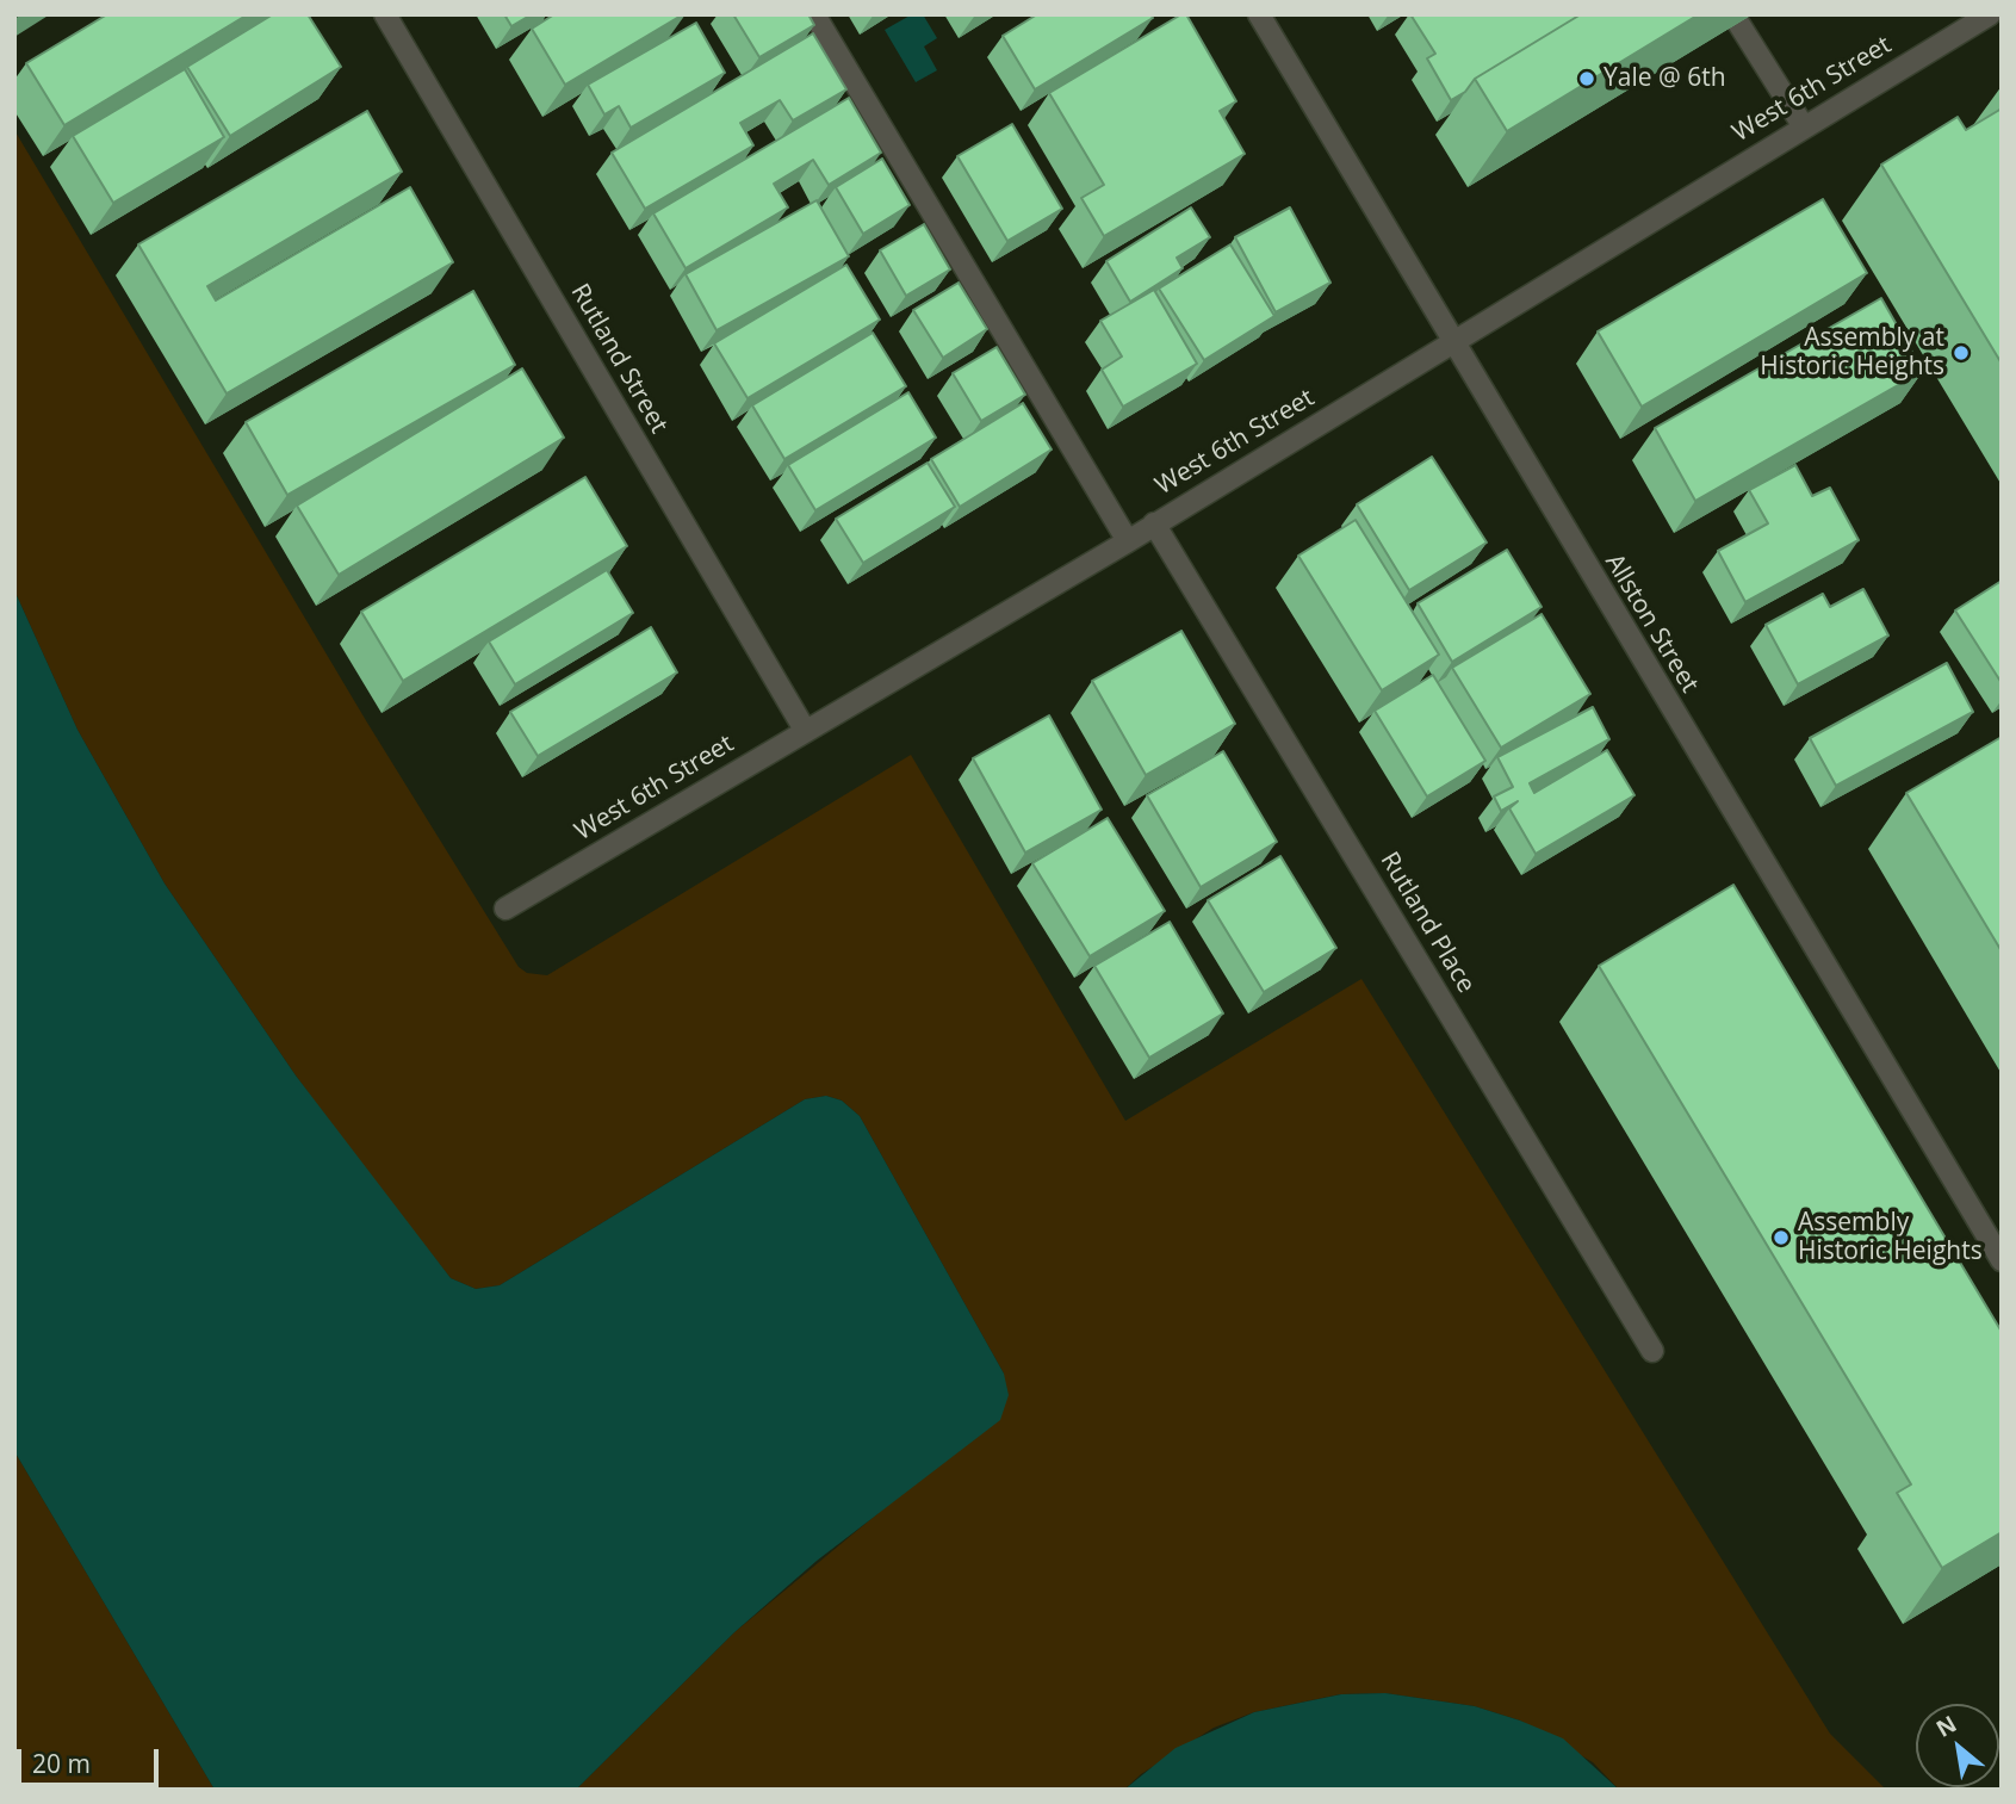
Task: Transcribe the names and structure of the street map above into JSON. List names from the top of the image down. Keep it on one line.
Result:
{"streets":{"street":["West 6th Street","Rutland Street","Allston Street","Rutland Place"]},"crossings":[["West 6th Street","Rutland Street"],["West 6th Street","Allston Street"],["West 6th Street","Rutland Place"]],"places":["Yale @ 6th","Assembly at Historic Heights","Assembly Historic Heights"],"scale_bar":"20 m","north":"top left"}
